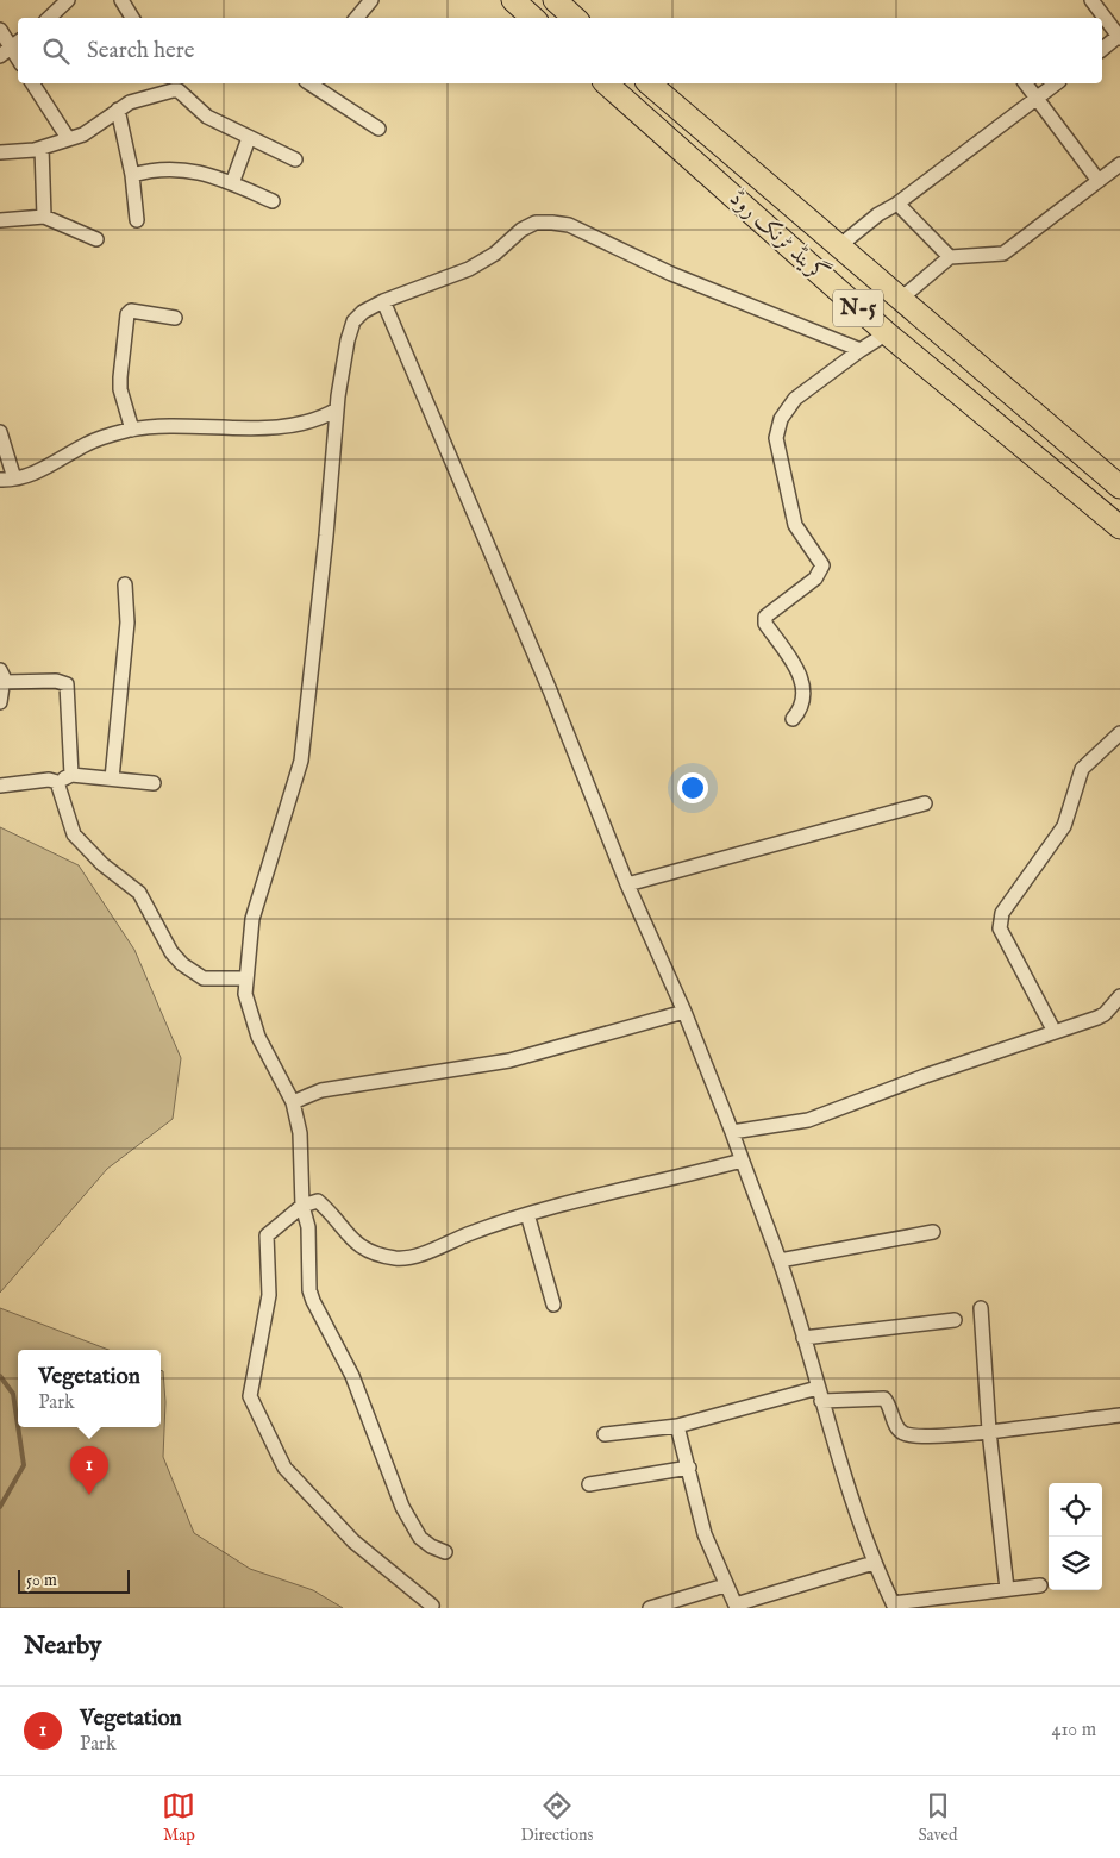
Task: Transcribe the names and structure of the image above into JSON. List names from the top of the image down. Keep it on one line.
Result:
{"streets":{"highway":["گرینڈ ٹرنک روڈ","N-5"]},"scale_bar":"50 m","page":{"search":"Search here","popup":["Vegetation","Park"],"pins":"1","scale":"50 m","heading":"Nearby","list":[{"mark":"1","name":"Vegetation","note":"Park","value":"410 m"}],"nav":["Map","Directions","Saved"]}}
